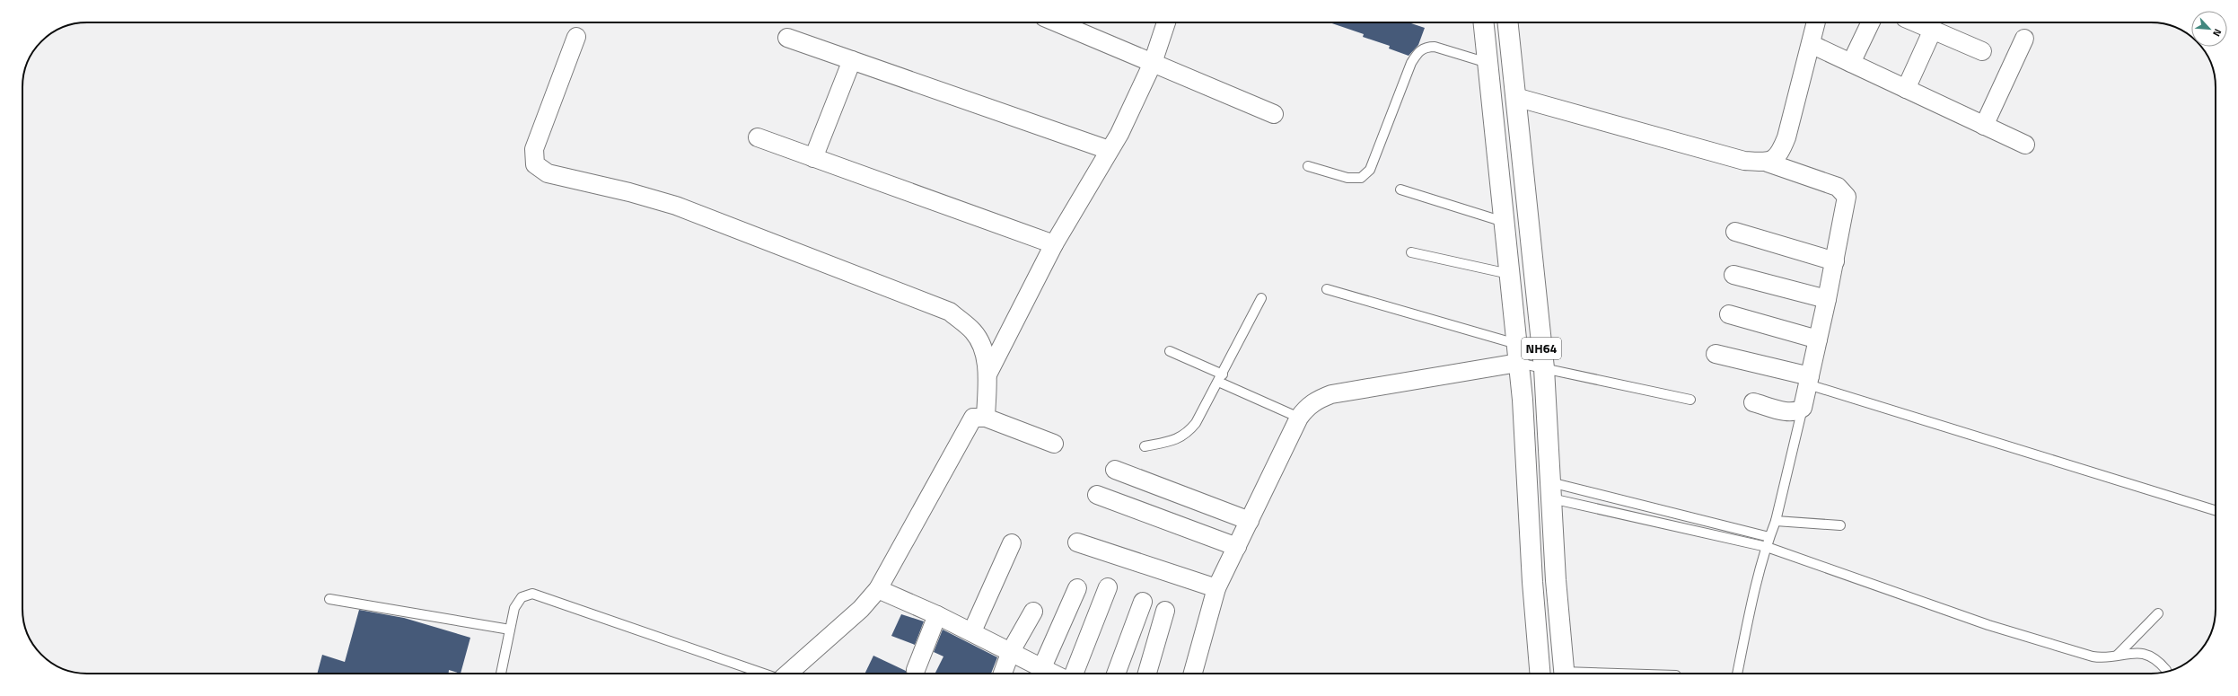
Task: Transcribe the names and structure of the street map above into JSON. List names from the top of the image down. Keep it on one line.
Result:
{"streets":{"highway":["NH64"]},"north":"bottom right"}
